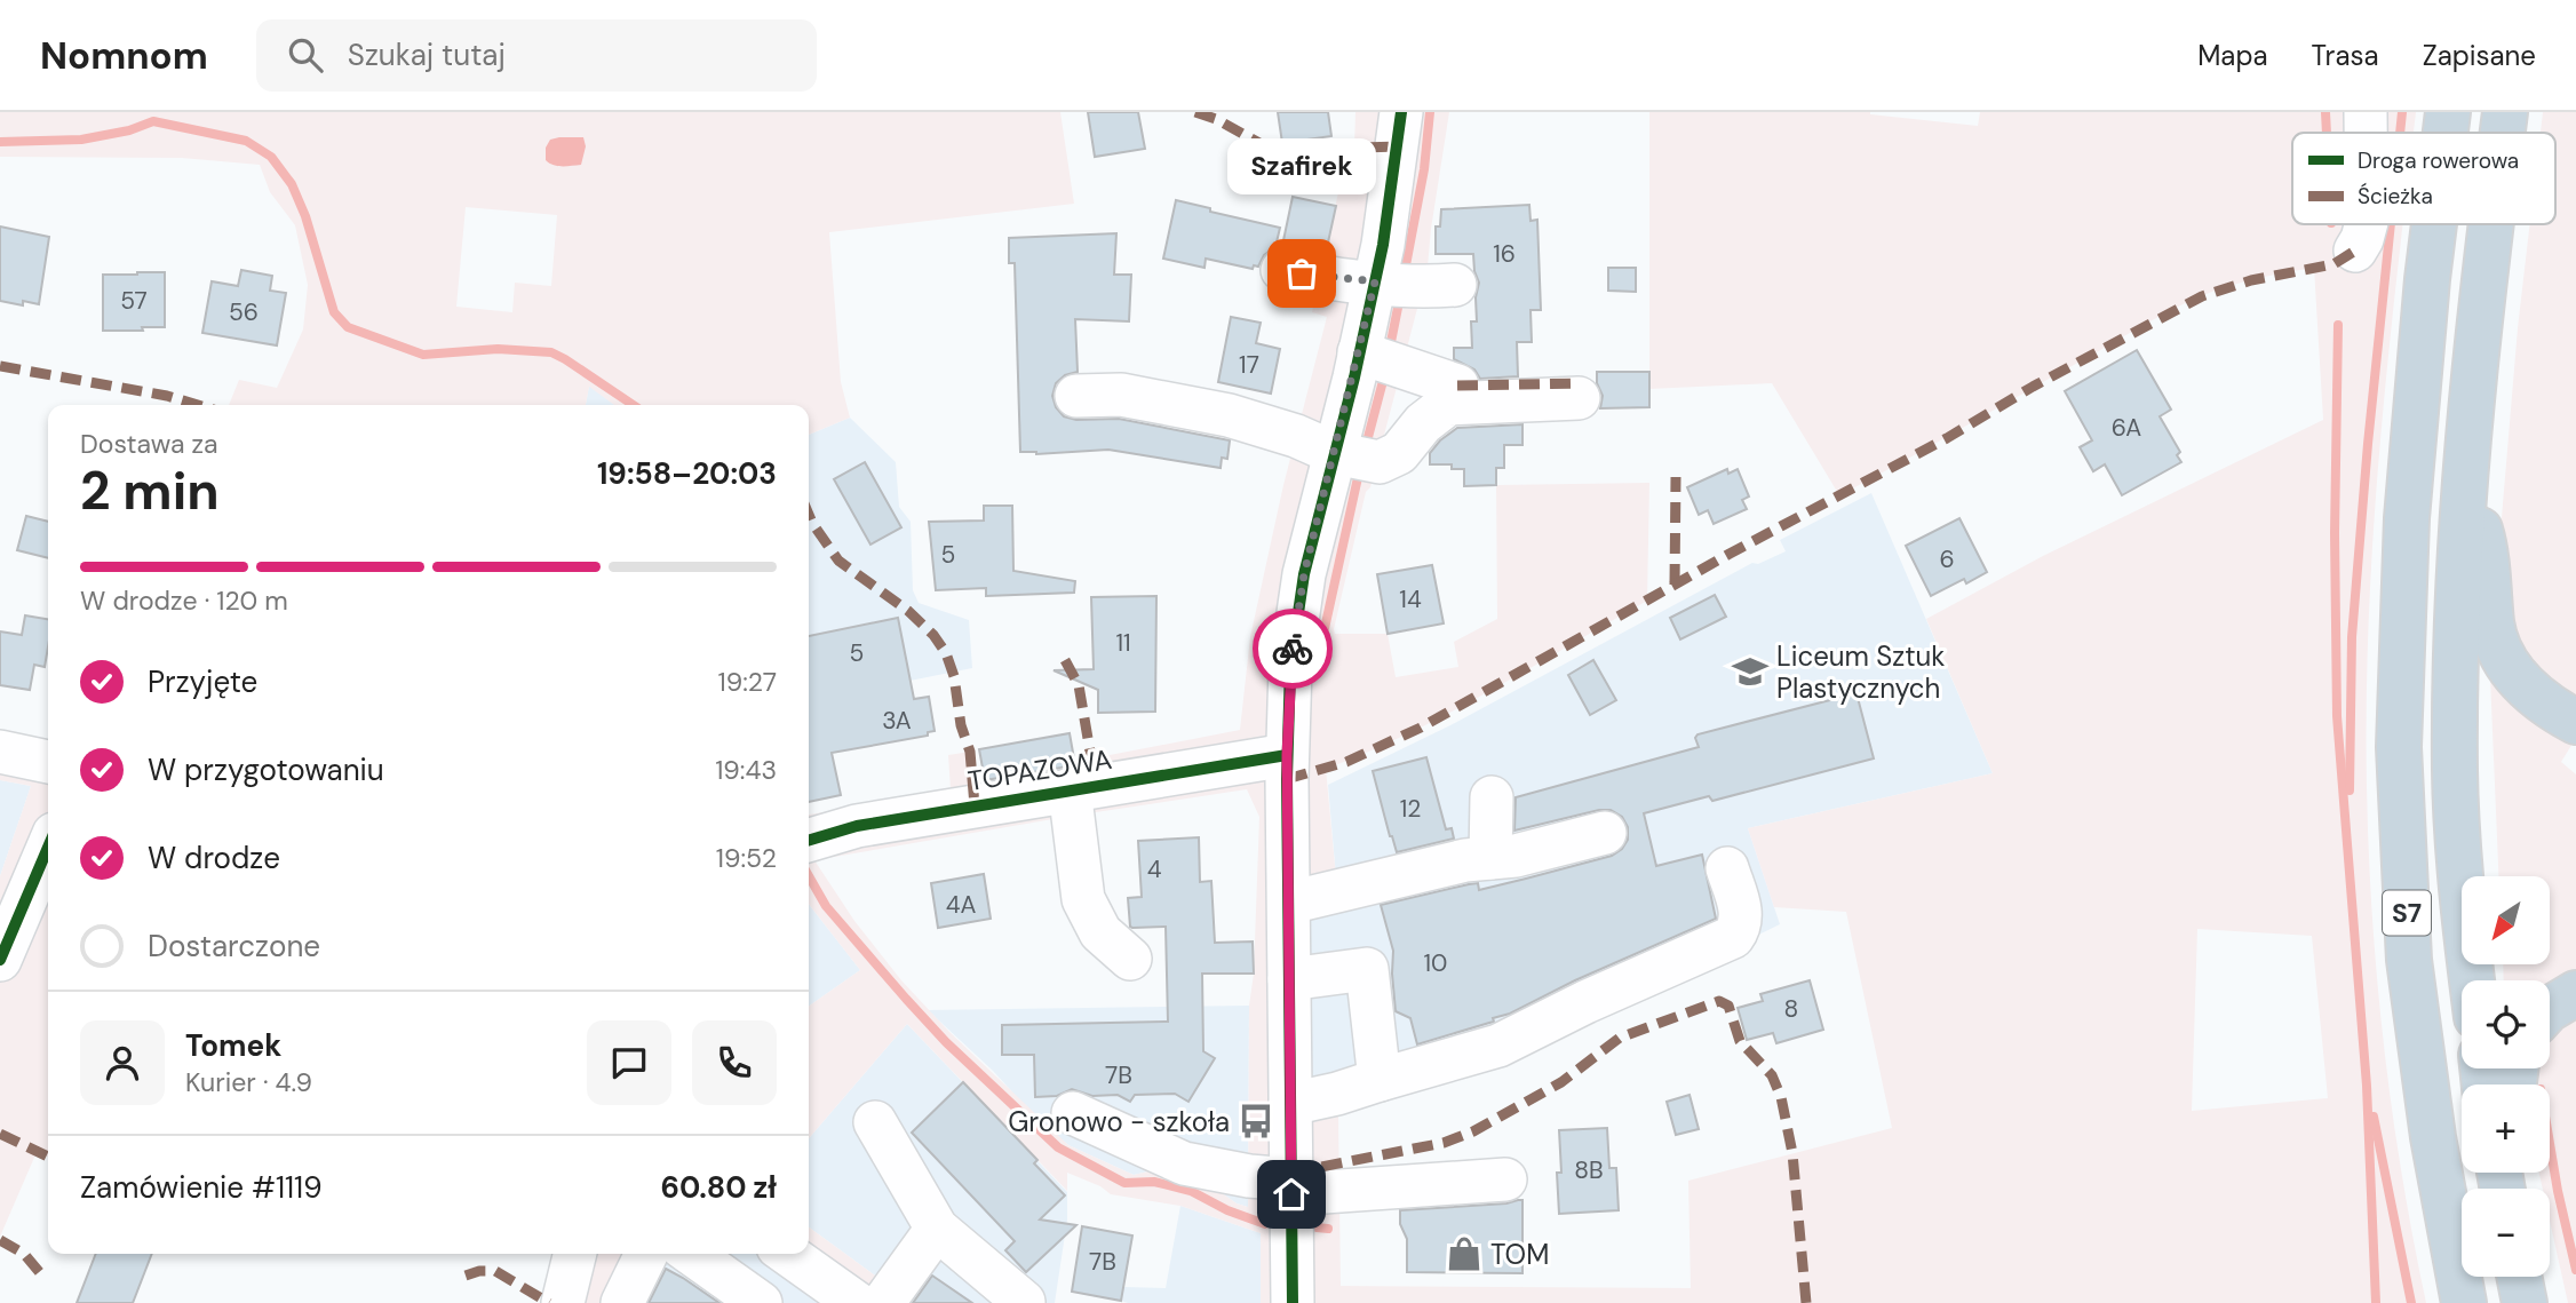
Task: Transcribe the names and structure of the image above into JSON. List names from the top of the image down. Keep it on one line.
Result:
{"streets":{"highway":["S7"],"street":["TOPAZOWA"]},"places":{"other":["Szafirek"],"school or university":["Liceum Sztuk Plastycznych"],"bus stop":["Gronowo - szkoła"],"shop":["TOM"]},"house_numbers":["16","57","56","17","6A","5","6","14","11","5","3A","12","4","4A","10","8","7B","8B","7B"],"legend":["Droga rowerowa","Ścieżka"],"north":"bottom left","page":{"header":"Nomnom","search":"Szukaj tutaj","nav":["Mapa","Trasa","Zapisane"],"bubble":"Szafirek","heading":["2 min","Dostawa za","19:58–20:03"],"panel":["Tomek","Kurier · 4.9","Zamówienie #1119","60.80 zł"],"bar":"W drodze · 120 m","list":[["Przyjęte","19:27"],["W przygotowaniu","19:43"],["W drodze","19:52"],"Dostarczone"],"map_buttons":["+","−"]}}
